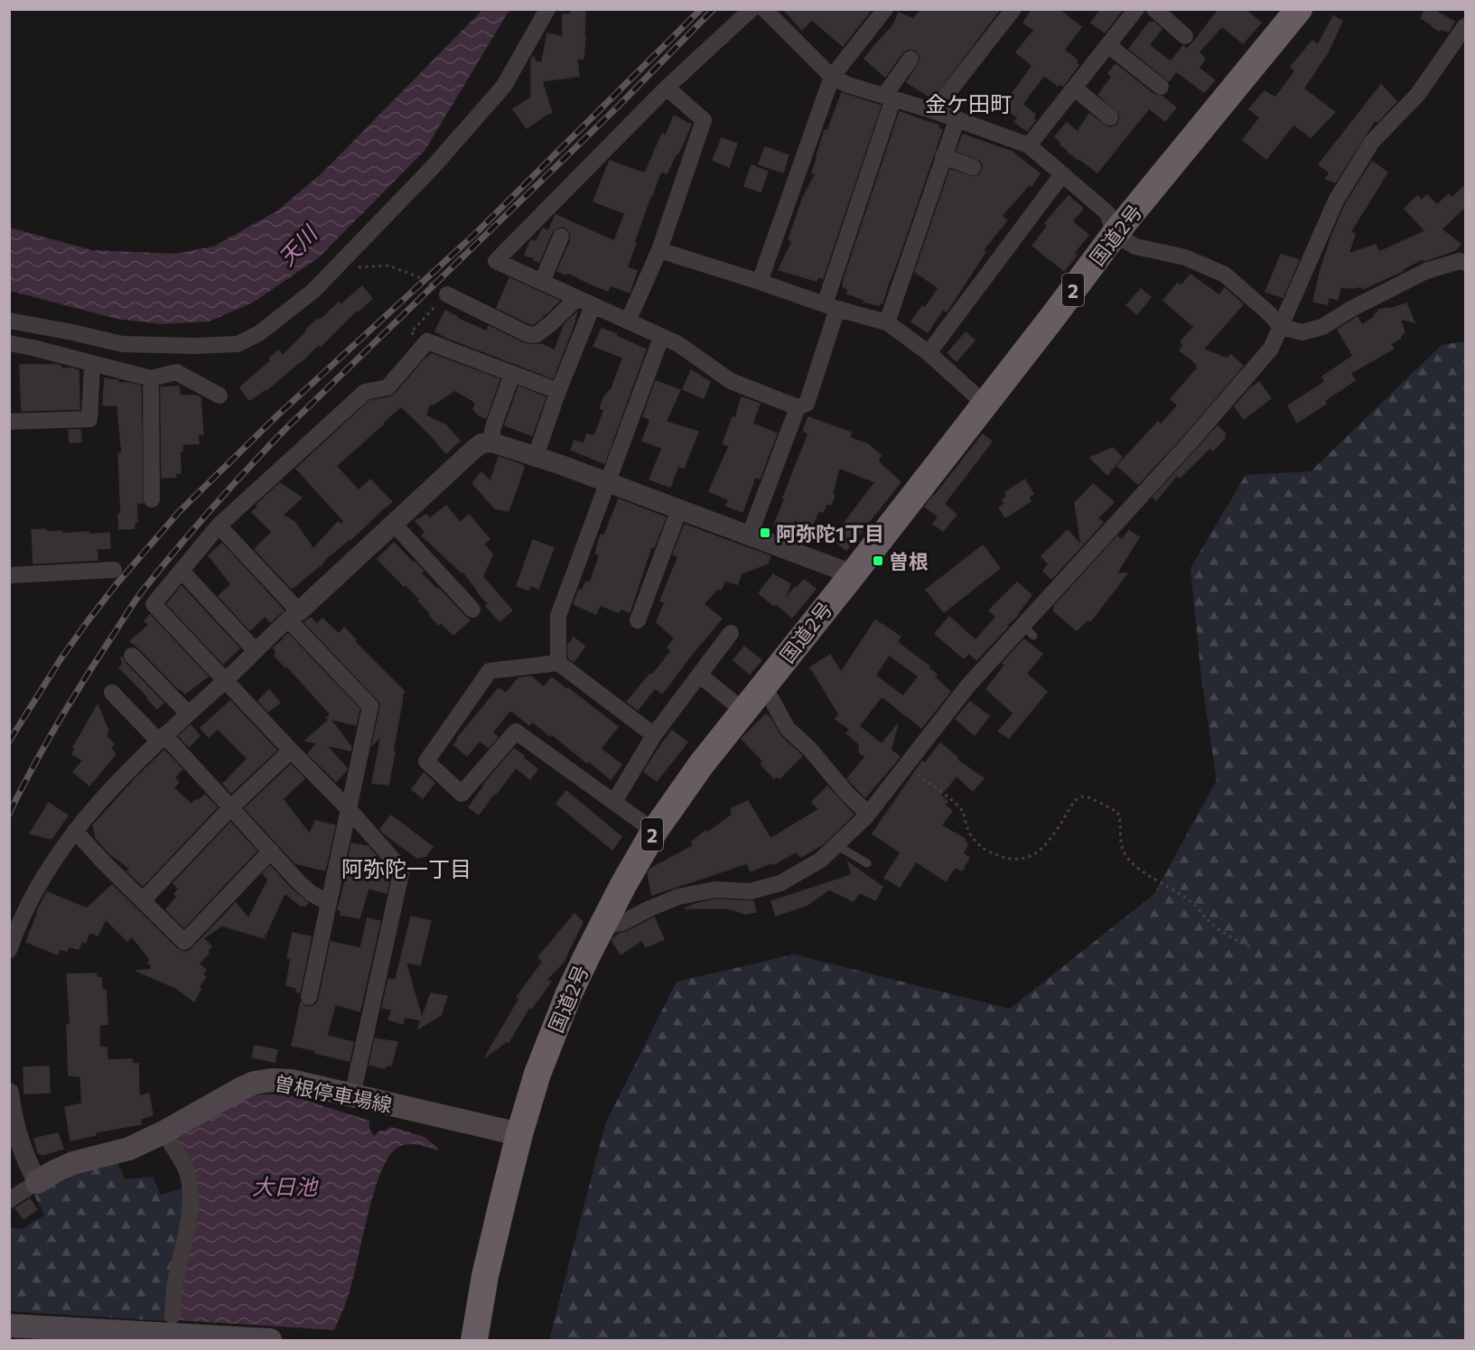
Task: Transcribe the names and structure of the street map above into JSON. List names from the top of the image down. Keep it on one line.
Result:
{"streets":{"highway":["国道2号","2"],"main road":["曽根停車場線"]},"crossings":[["国道2号","曽根停車場線"]],"districts":["金ケ田町","阿弥陀一丁目"],"water":["天川","大日池"],"places":{"transit":["阿弥陀1丁目","曽根"]}}
